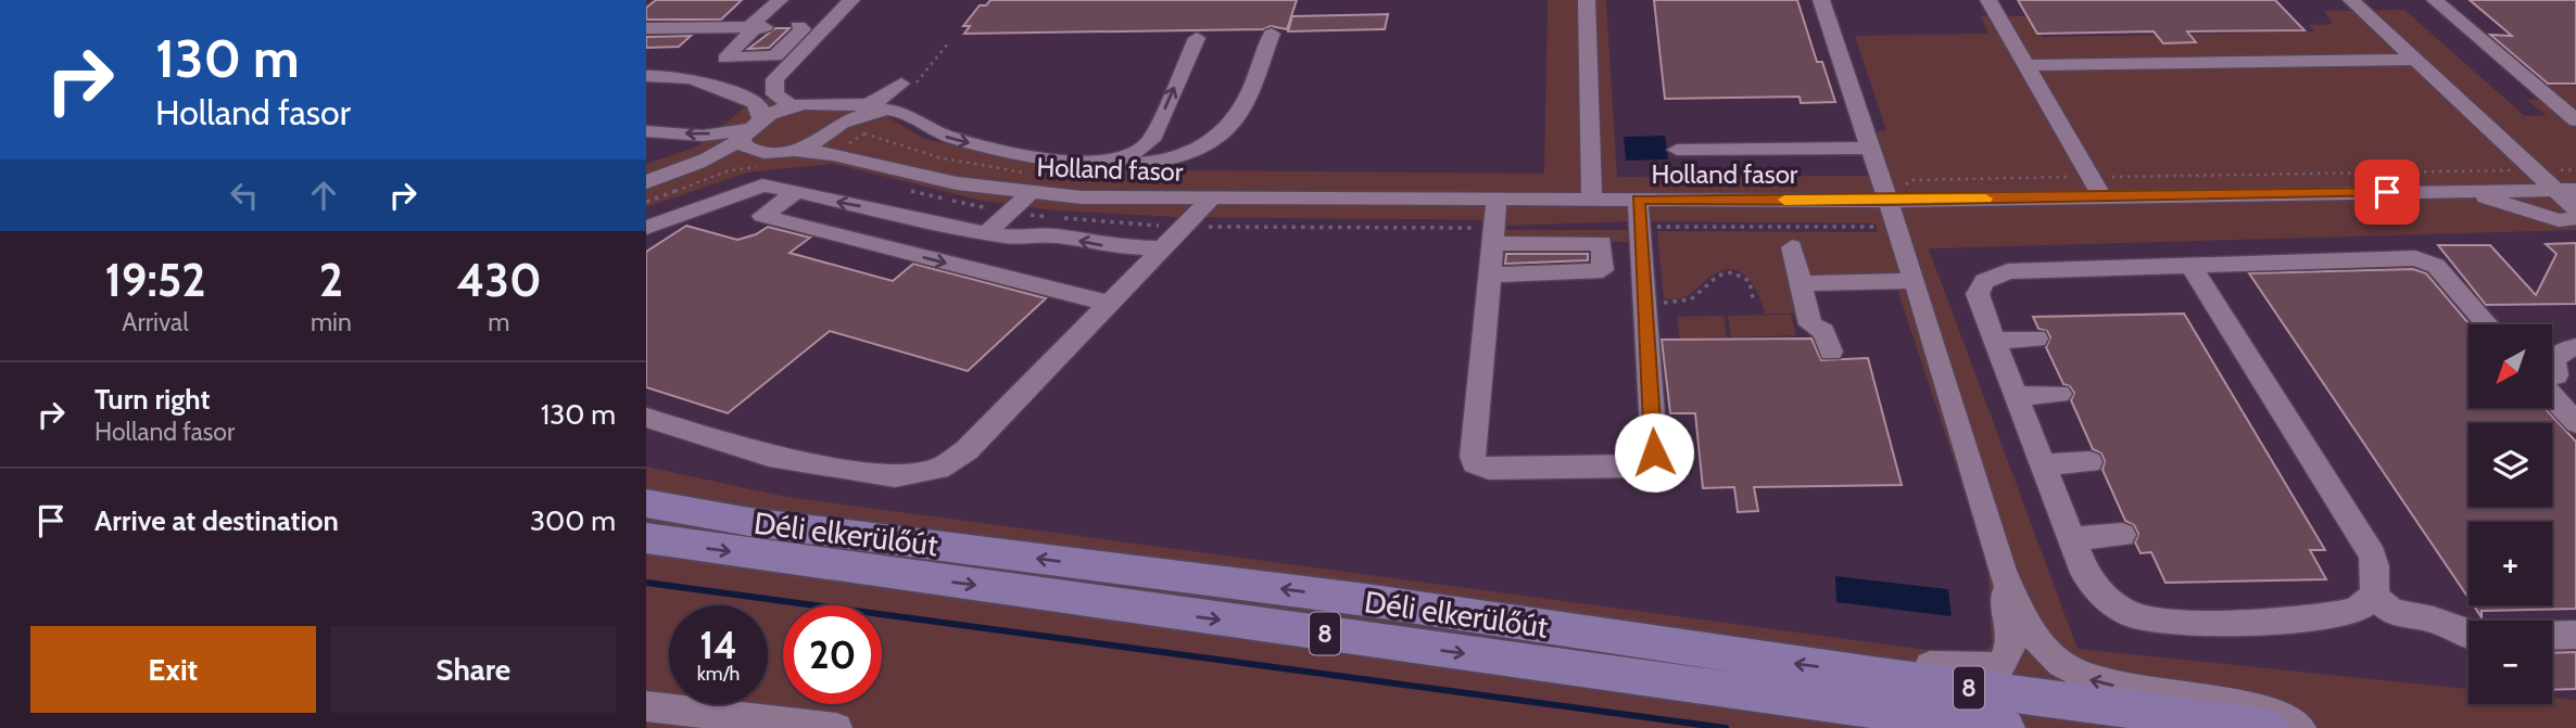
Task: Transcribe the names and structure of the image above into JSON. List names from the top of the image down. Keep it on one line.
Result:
{"streets":{"main road":["Déli elkerülőút","8"],"street":["Holland fasor"]},"north":"bottom left","page":{"turn":["130 m","Holland fasor"],"eta":["19:52","Arrival","2","min","430","m"],"map_buttons":["+","−"],"list":[{"name":"Turn right","note":"Holland fasor","value":"130 m"},{"name":"Arrive at destination","value":"300 m"}],"speed":"14 km/h","limit":"20","buttons":["Exit","Share"]}}
